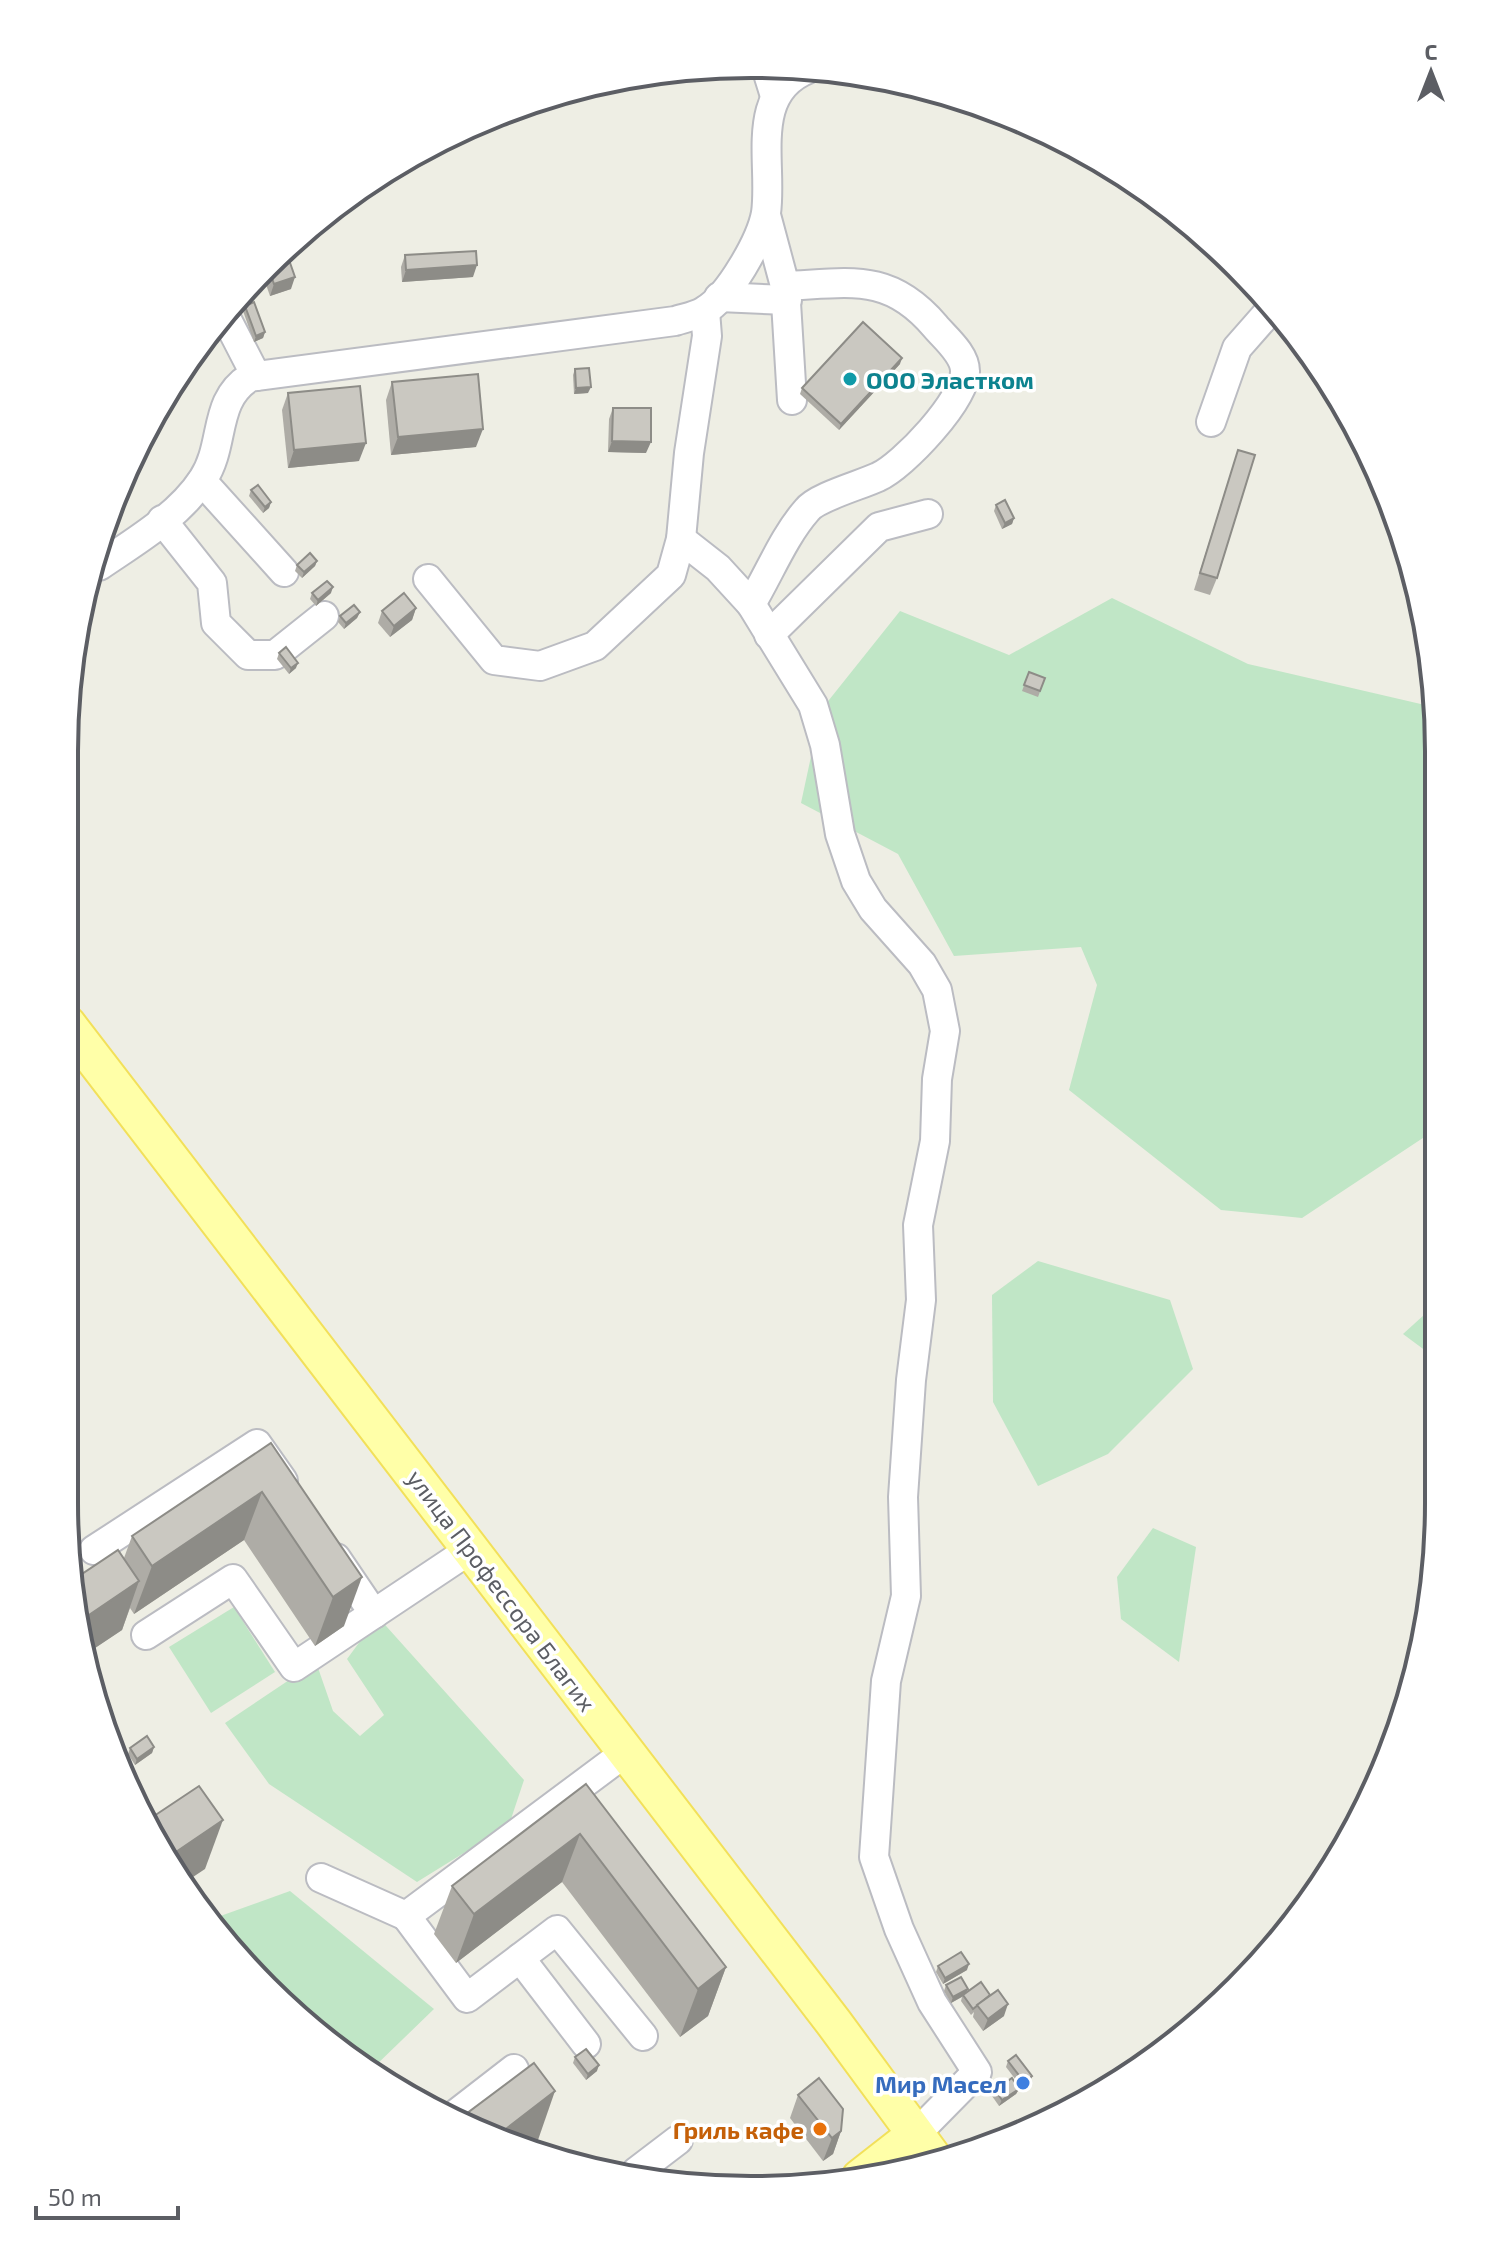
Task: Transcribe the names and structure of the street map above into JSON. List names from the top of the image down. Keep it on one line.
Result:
{"streets":{"main road":["улица Профессора Благих"]},"places":["ООО Эластком","Мир Масел","Гриль кафе"],"scale_bar":"50 m","north":"top"}
